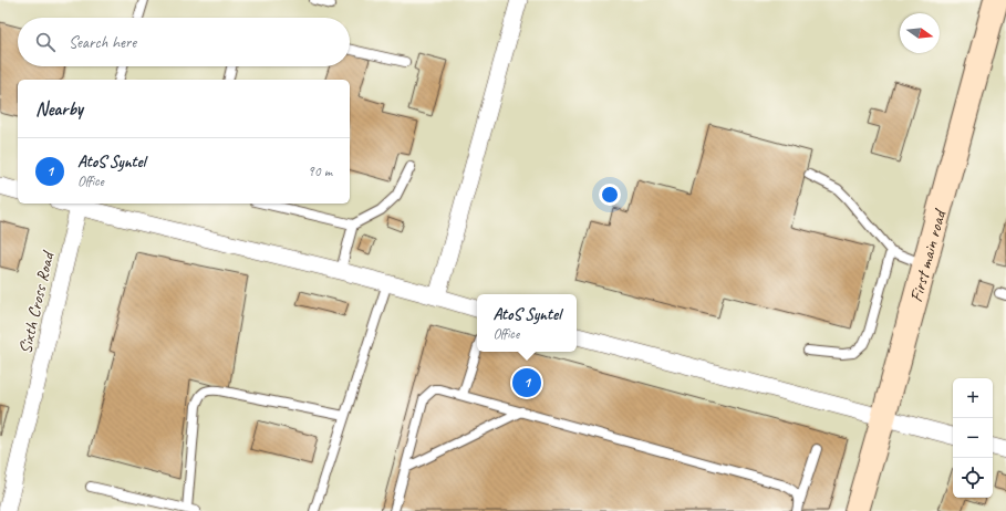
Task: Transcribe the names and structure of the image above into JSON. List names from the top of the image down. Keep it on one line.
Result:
{"streets":{"street":["First main road","Sixth Cross Road"]},"north":"right","page":{"search":"Search here","heading":"Nearby","list":[{"mark":"1","name":"AtoS Syntel","note":"Office","value":"90 m"}],"popup":["AtoS Syntel","Office"],"pins":"1","map_buttons":["+","−"]}}
